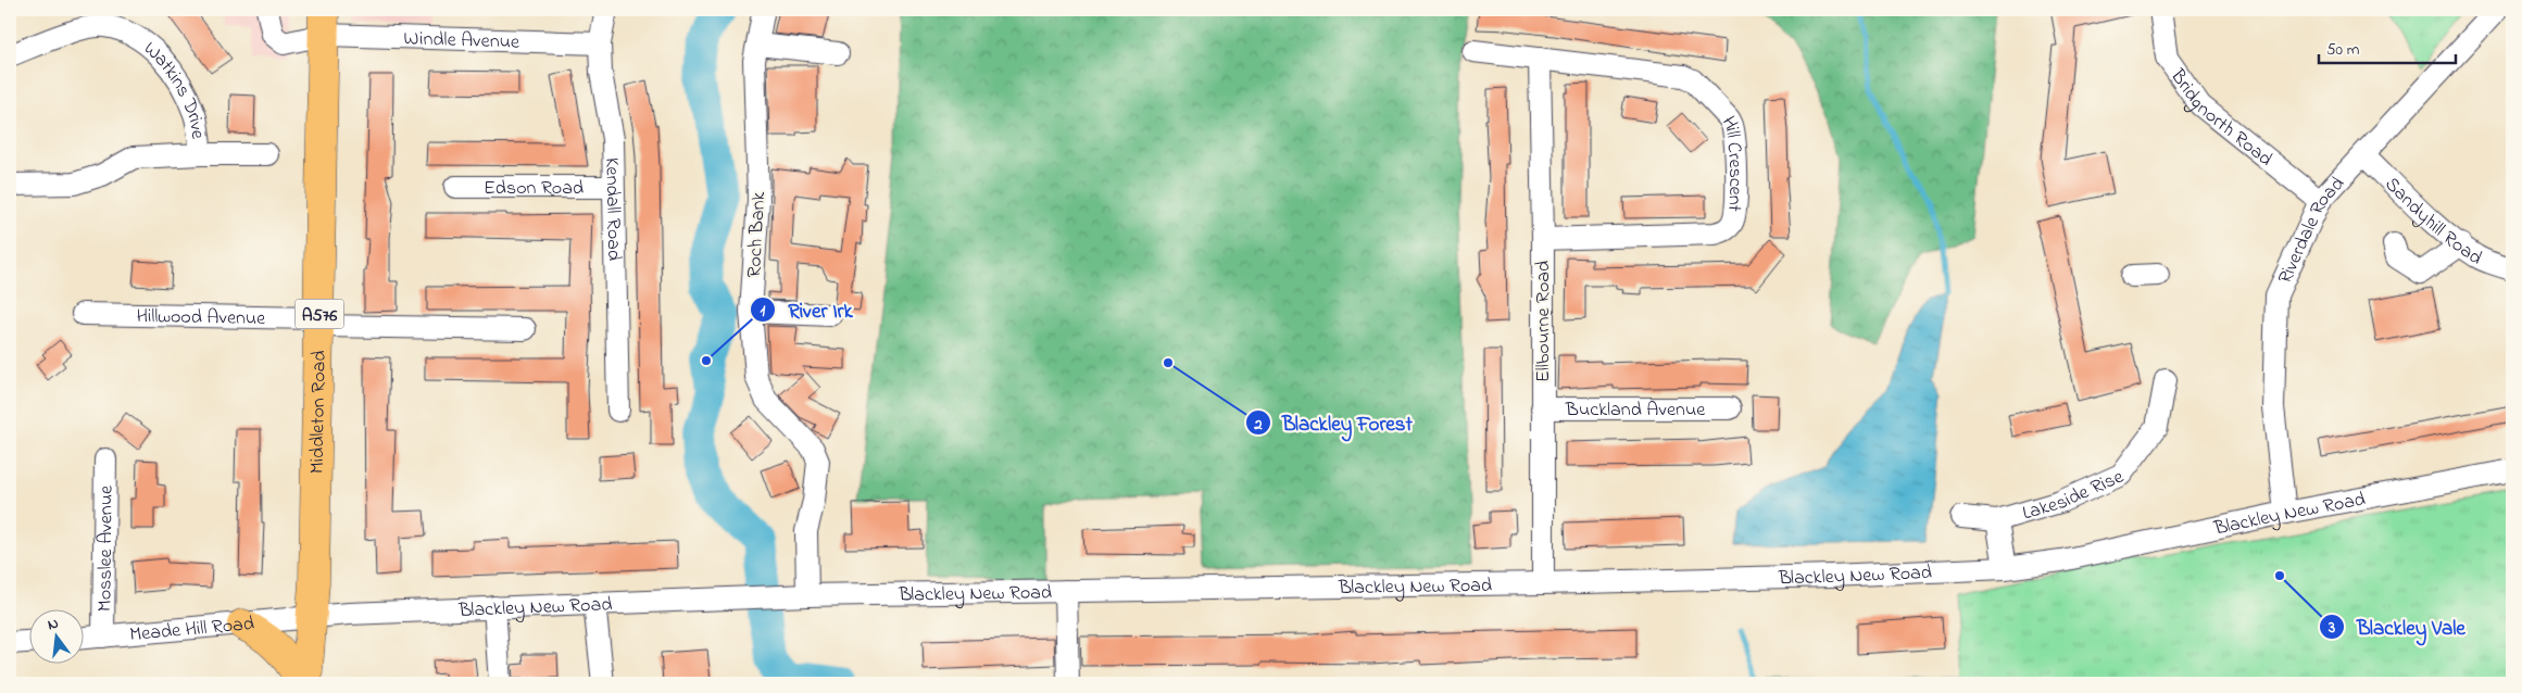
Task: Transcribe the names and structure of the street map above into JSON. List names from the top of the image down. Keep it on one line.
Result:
{"streets":{"highway":["A576","Middleton Road"],"street":["Windle Avenue","Watkins Drive","Bridgnorth Road","Hill Crescent","Edson Road","Kendall Road","Sandyhill Road","Riverdale Road","Roch Bank","Hillwood Avenue","Ellbourne Road","Buckland Avenue","Lakeside Rise","Blackley New Road","Mosslee Avenue","Meade Hill Road"]},"crossings":[["Windle Avenue","Kendall Road"],["Windle Avenue","Middleton Road"],["Bridgnorth Road","Riverdale Road"],["Hill Crescent","Ellbourne Road"],["Edson Road","Kendall Road"],["Sandyhill Road","Riverdale Road"],["Riverdale Road","Blackley New Road"],["Roch Bank","Blackley New Road"],["Hillwood Avenue","Middleton Road"],["Ellbourne Road","Buckland Avenue"],["Ellbourne Road","Blackley New Road"],["Middleton Road","Blackley New Road"],["Middleton Road","Meade Hill Road"],["Lakeside Rise","Blackley New Road"],["Blackley New Road","Meade Hill Road"],["Mosslee Avenue","Meade Hill Road"]],"places":["River Irk","Blackley Forest","Blackley Vale"],"scale_bar":"50 m","north":"top"}
